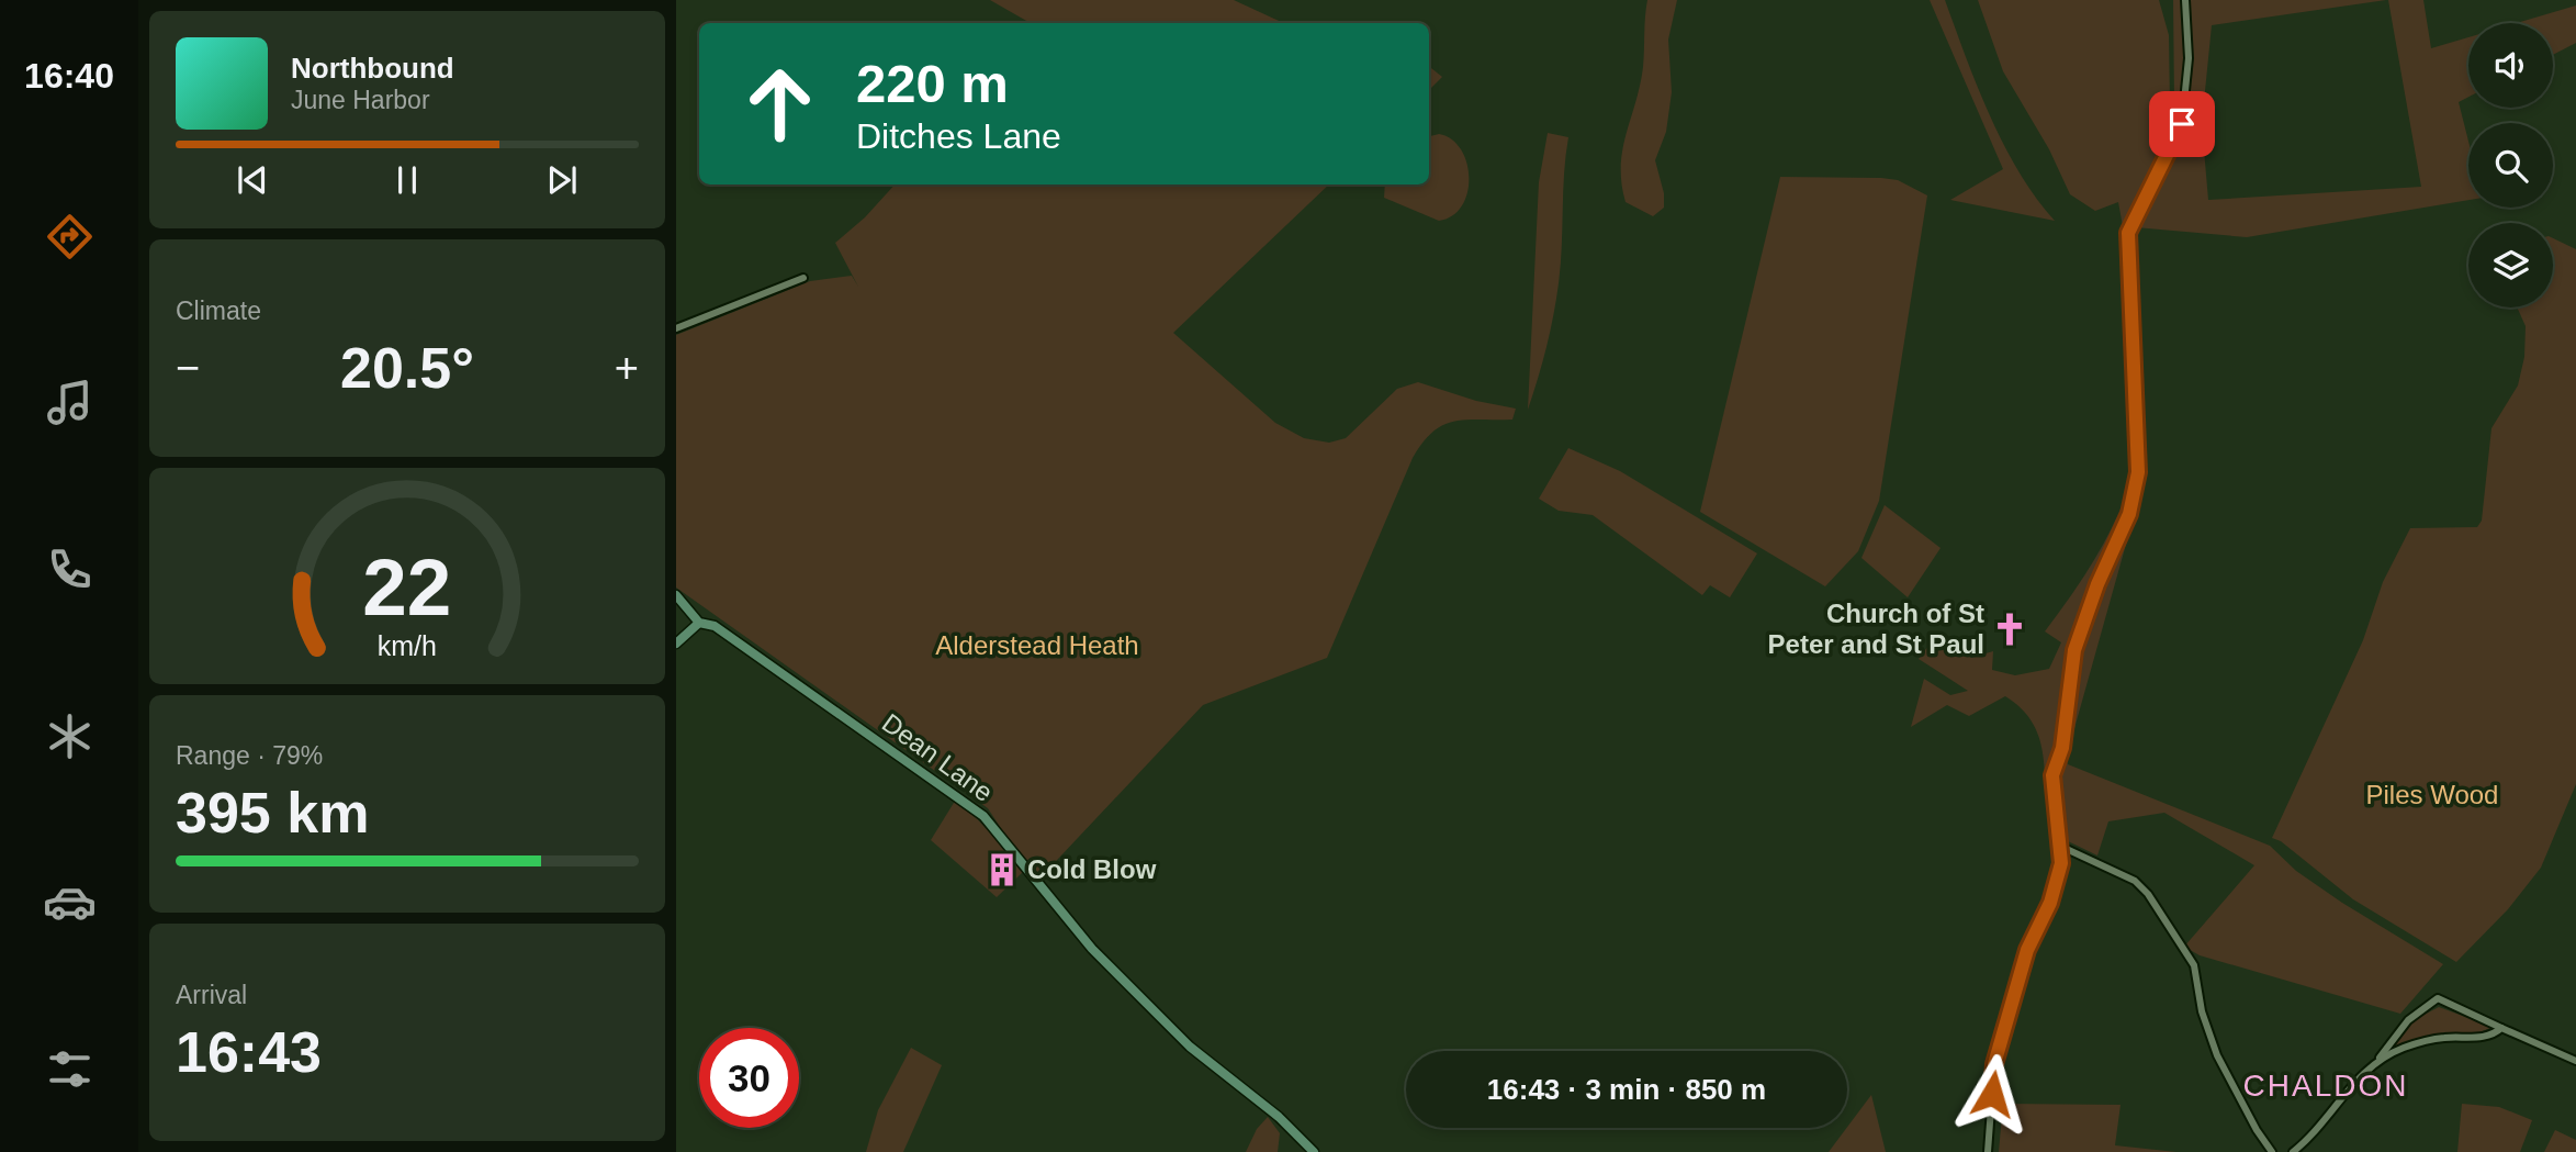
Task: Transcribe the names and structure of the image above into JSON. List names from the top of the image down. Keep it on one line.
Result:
{"streets":{"main road":["Dean Lane"]},"districts":["CHALDON"],"parks":["Alderstead Heath","Piles Wood"],"places":{"church":["Church of St Peter and St Paul"],"building":["Cold Blow"]},"page":{"tabs":"16:40","turn":["220 m","Ditches Lane"],"song":["Northbound","June Harbor"],"tile":["Climate",["Range · 79%","395 km"],["Arrival","16:43"]],"heat":["−","20.5°","+"],"limit":"30","trip":"16:43 · 3 min · 850 m","gauge":["22","km/h"]}}
